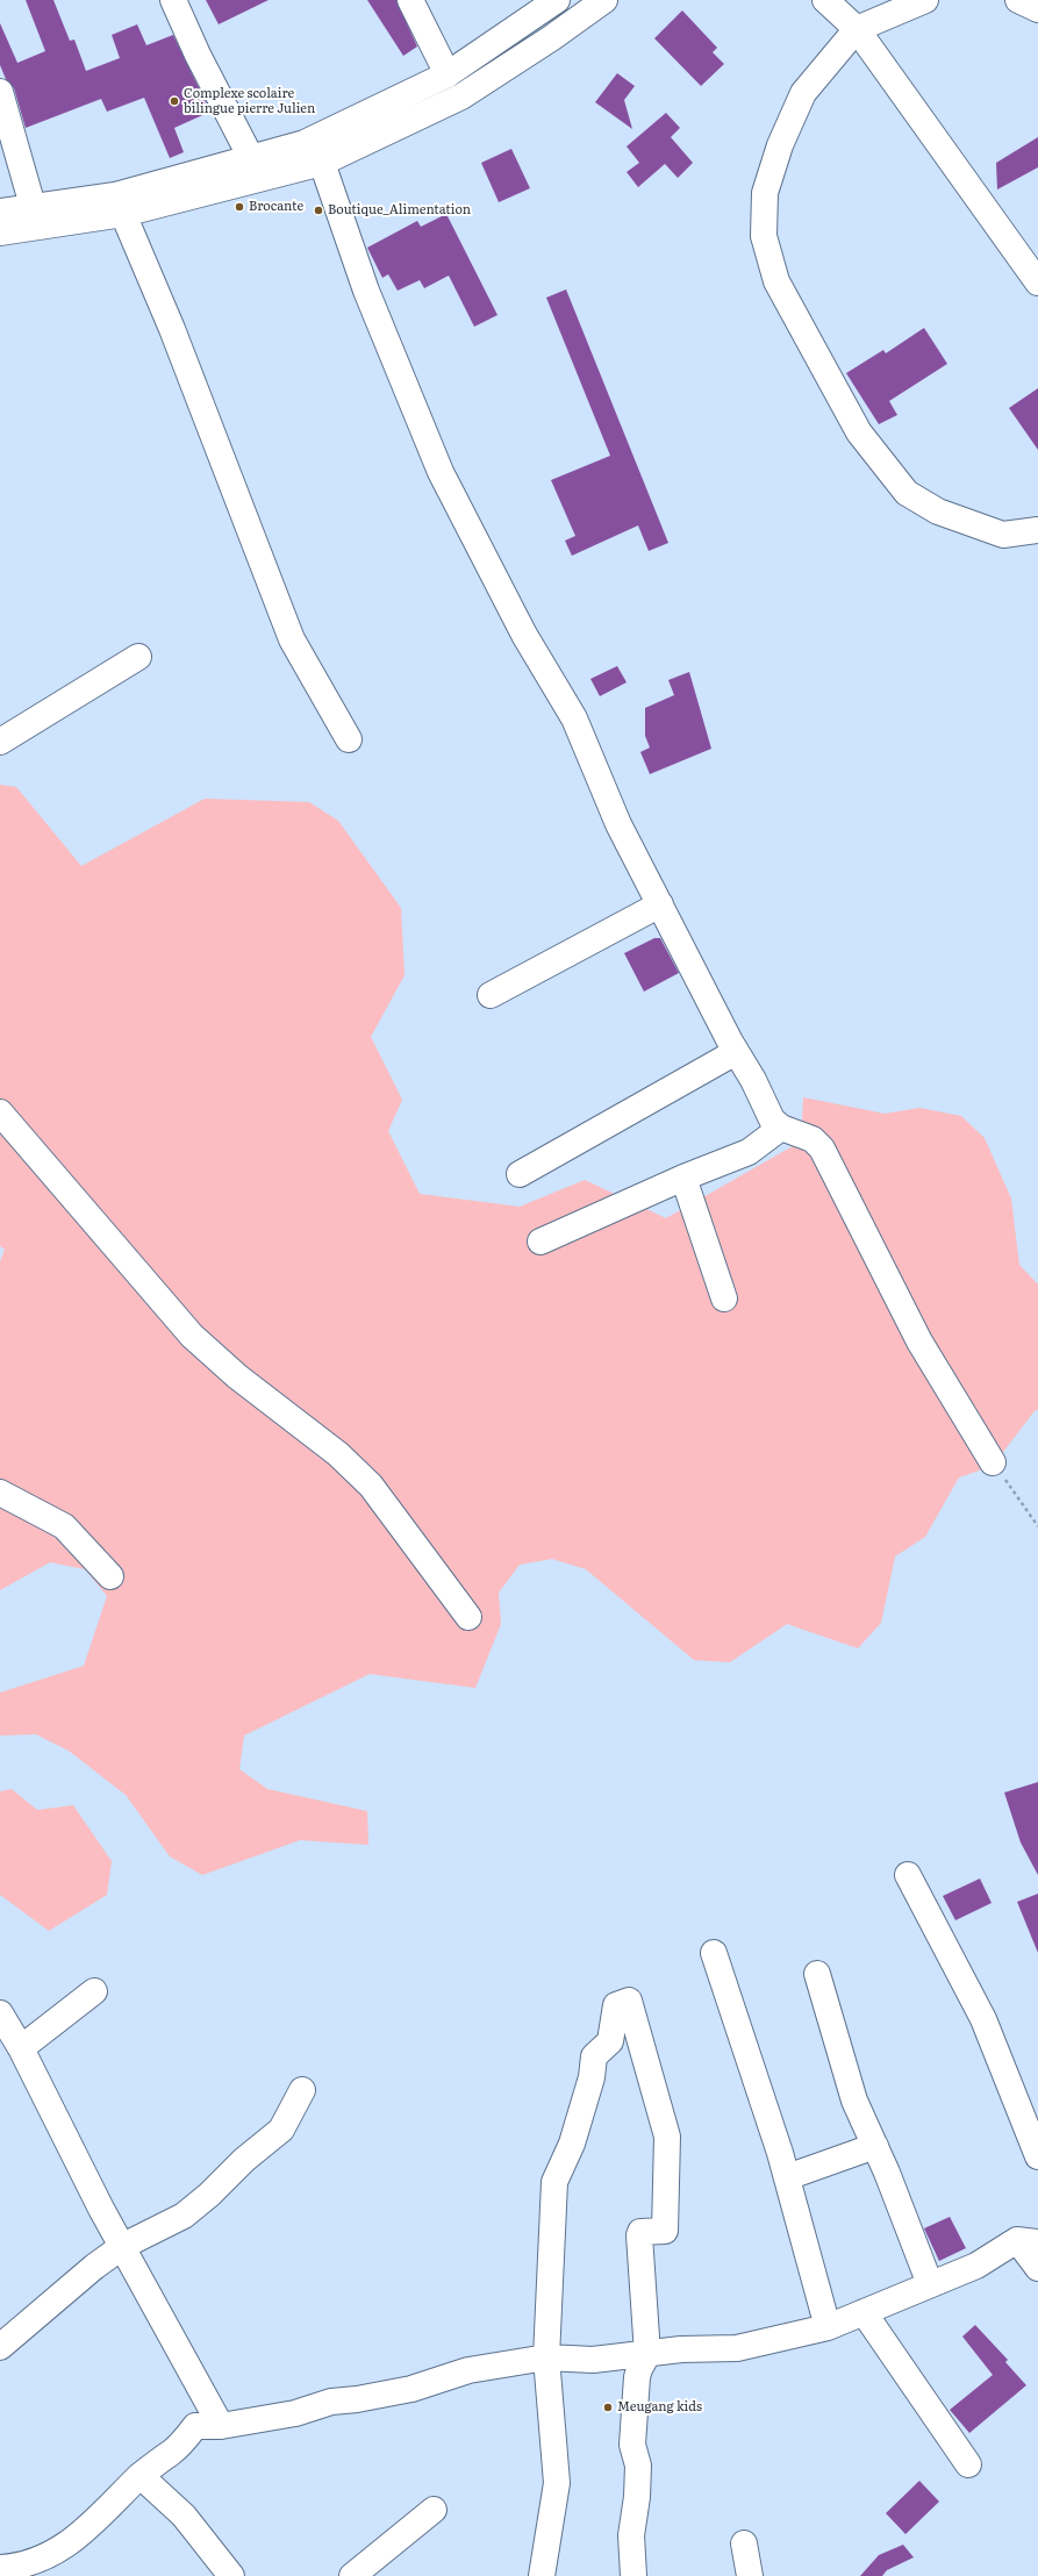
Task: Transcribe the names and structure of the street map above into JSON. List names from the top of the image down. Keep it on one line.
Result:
{"places":["Complexe scolaire bilingue pierre Julien","Brocante","Boutique_Alimentation","Meugang kids"]}
